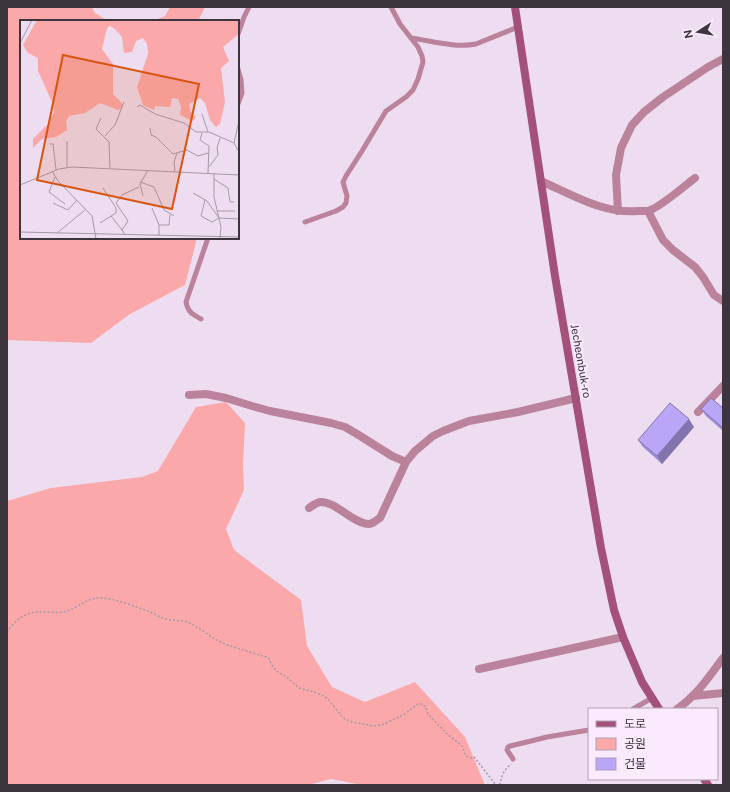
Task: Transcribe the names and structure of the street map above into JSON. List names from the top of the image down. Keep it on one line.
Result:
{"streets":{"street":["Jecheonbuk-ro"]},"legend":["도로","공원","건물"],"north":"left"}
